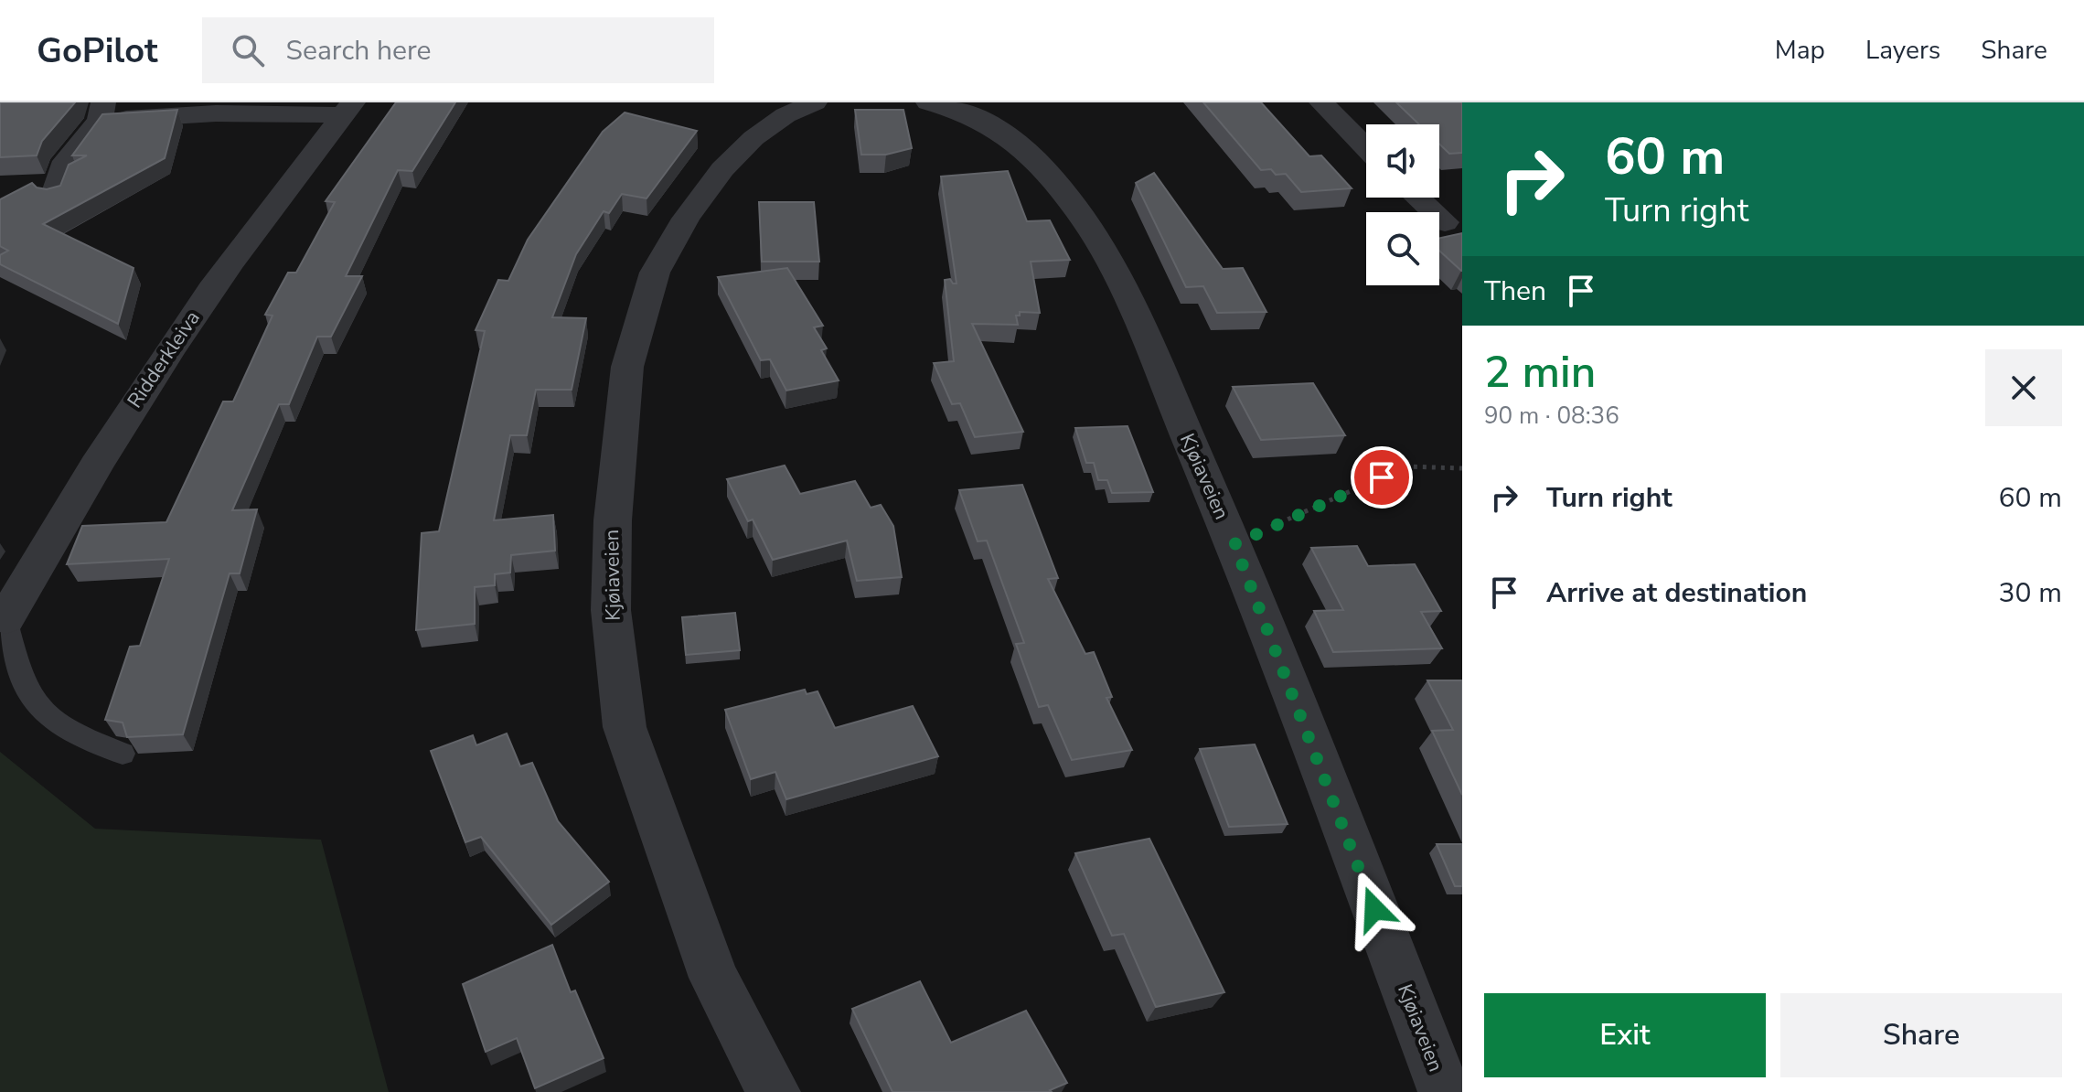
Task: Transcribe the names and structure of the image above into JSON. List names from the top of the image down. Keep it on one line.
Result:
{"streets":{"street":["Ridderkleiva","Kjøiaveien"]},"page":{"header":"GoPilot","search":"Search here","nav":["Map","Layers","Share"],"turn":["60 m","Turn right"],"then":"Then","heading":["2 min","90 m · 08:36"],"list":[{"name":"Turn right","value":"60 m"},{"name":"Arrive at destination","value":"30 m"}],"buttons":["Exit","Share"]}}
